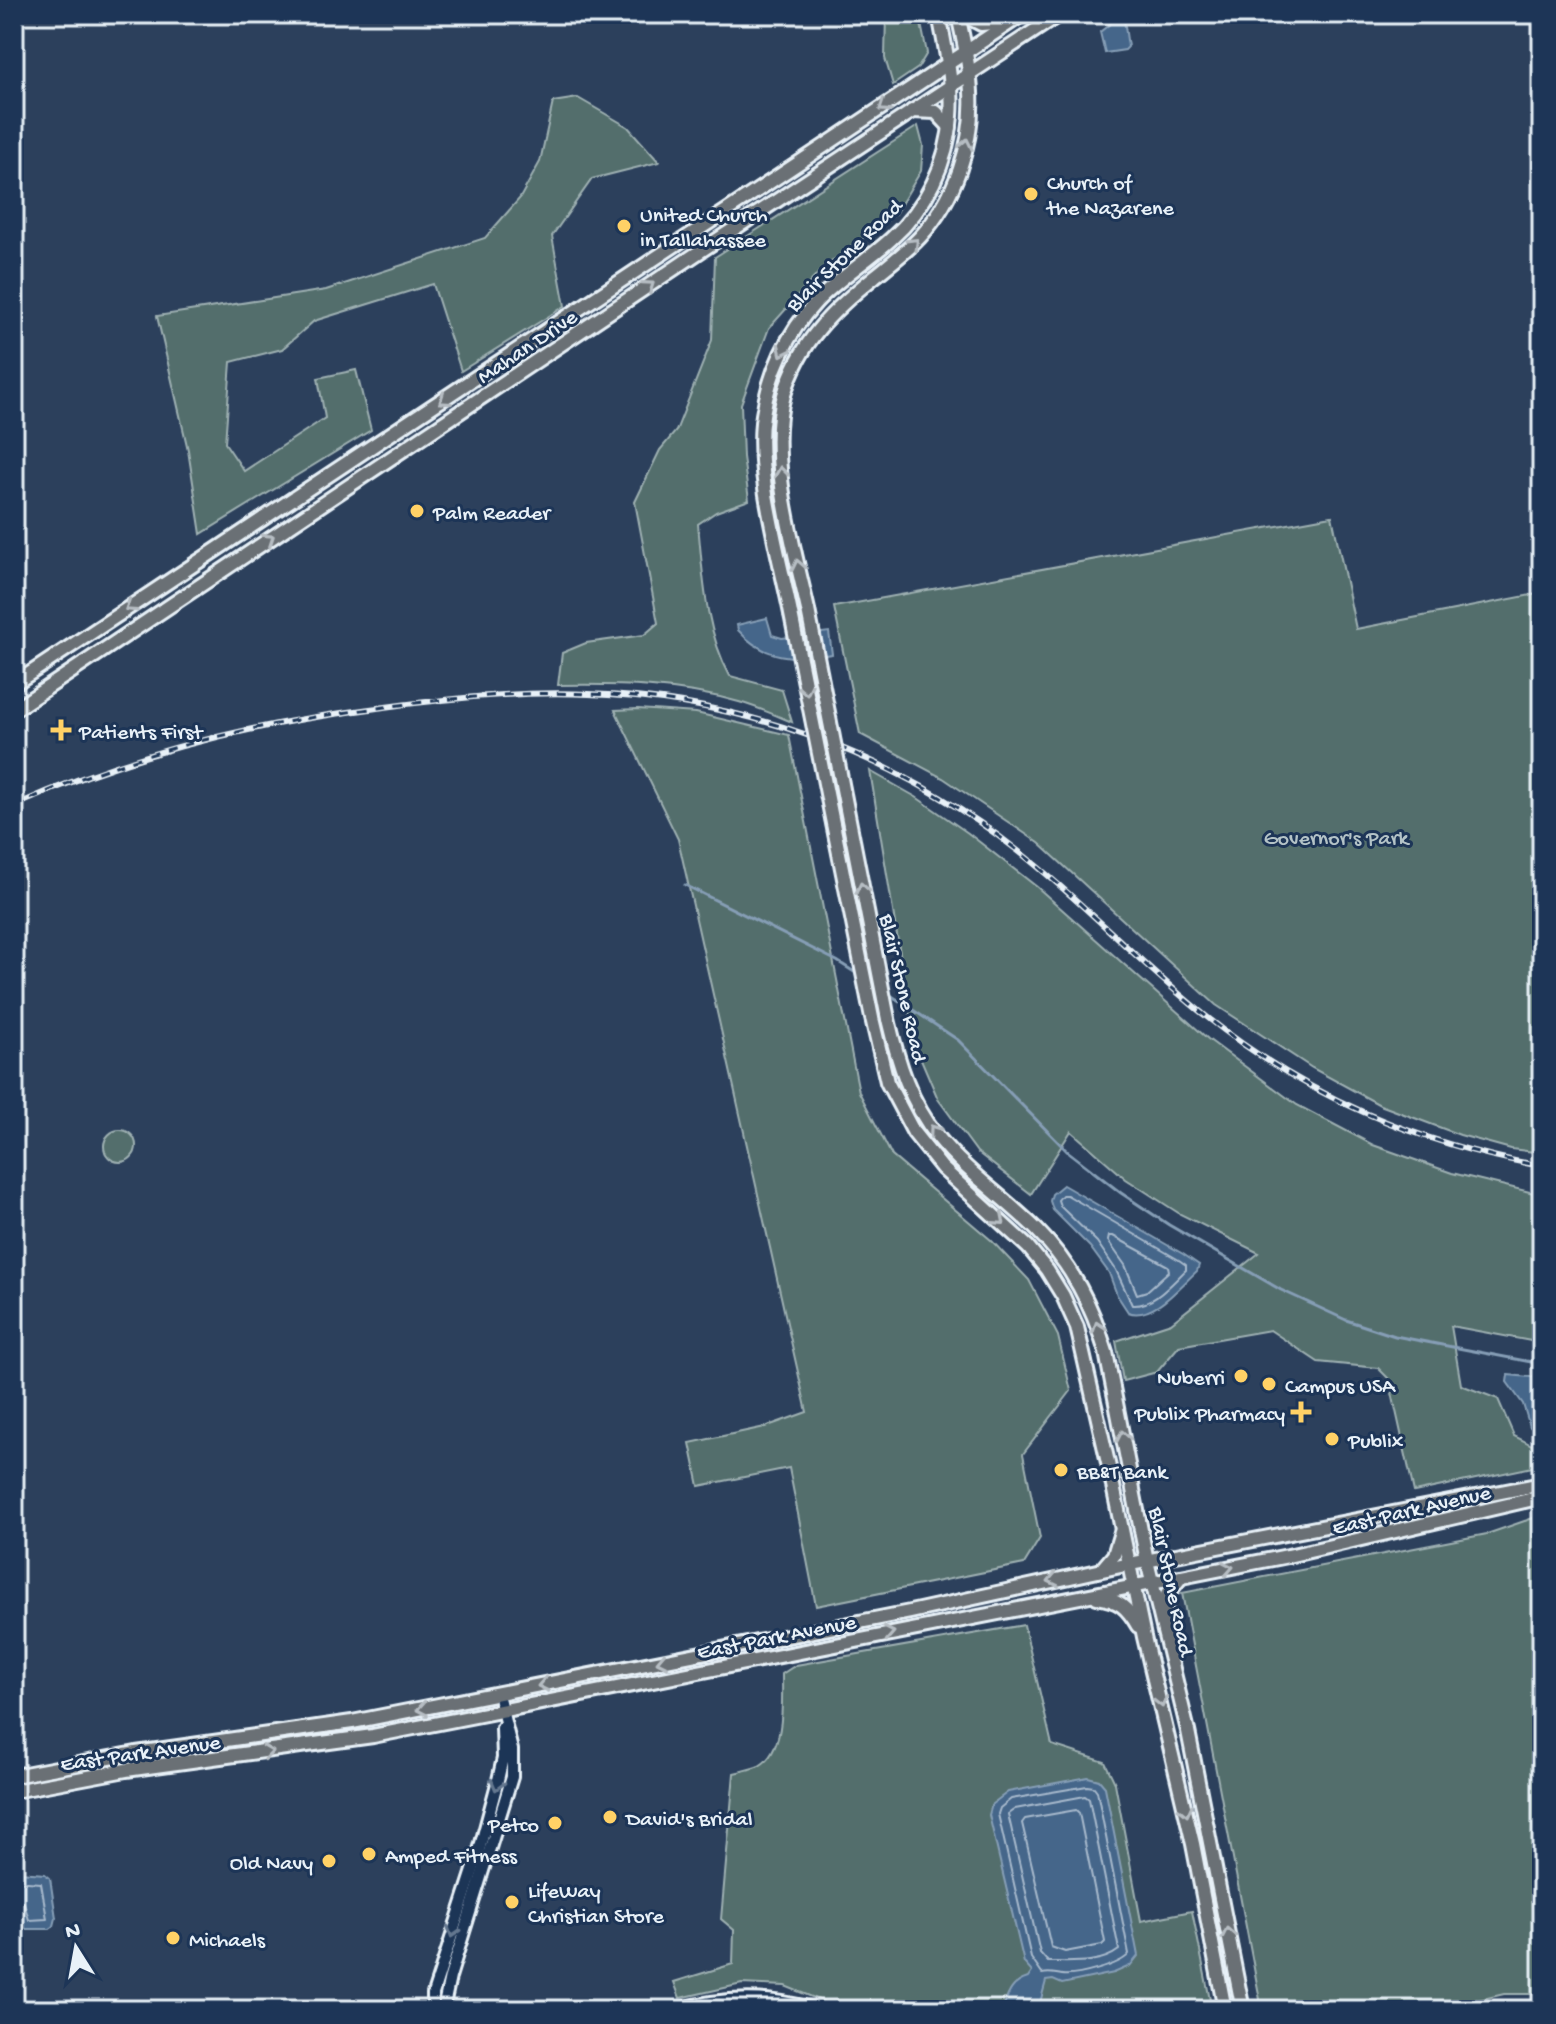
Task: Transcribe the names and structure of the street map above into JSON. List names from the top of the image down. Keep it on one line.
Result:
{"streets":{"main road":["Blair Stone Road","Mahan Drive","East Park Avenue"]},"crossings":[["Blair Stone Road","Mahan Drive"],["Blair Stone Road","East Park Avenue"]],"parks":["Governor's Park"],"places":{"other":["Church of the Nazarene","United Church in Tallahassee","Palm Reader","Nuberri","Campus USA","Publix","BB&T Bank","David's Bridal","Petco","Amped Fitness","Old Navy","LifeWay Christian Store","Michaels"],"health":["Patients First","Publix Pharmacy"]},"north":"top"}
